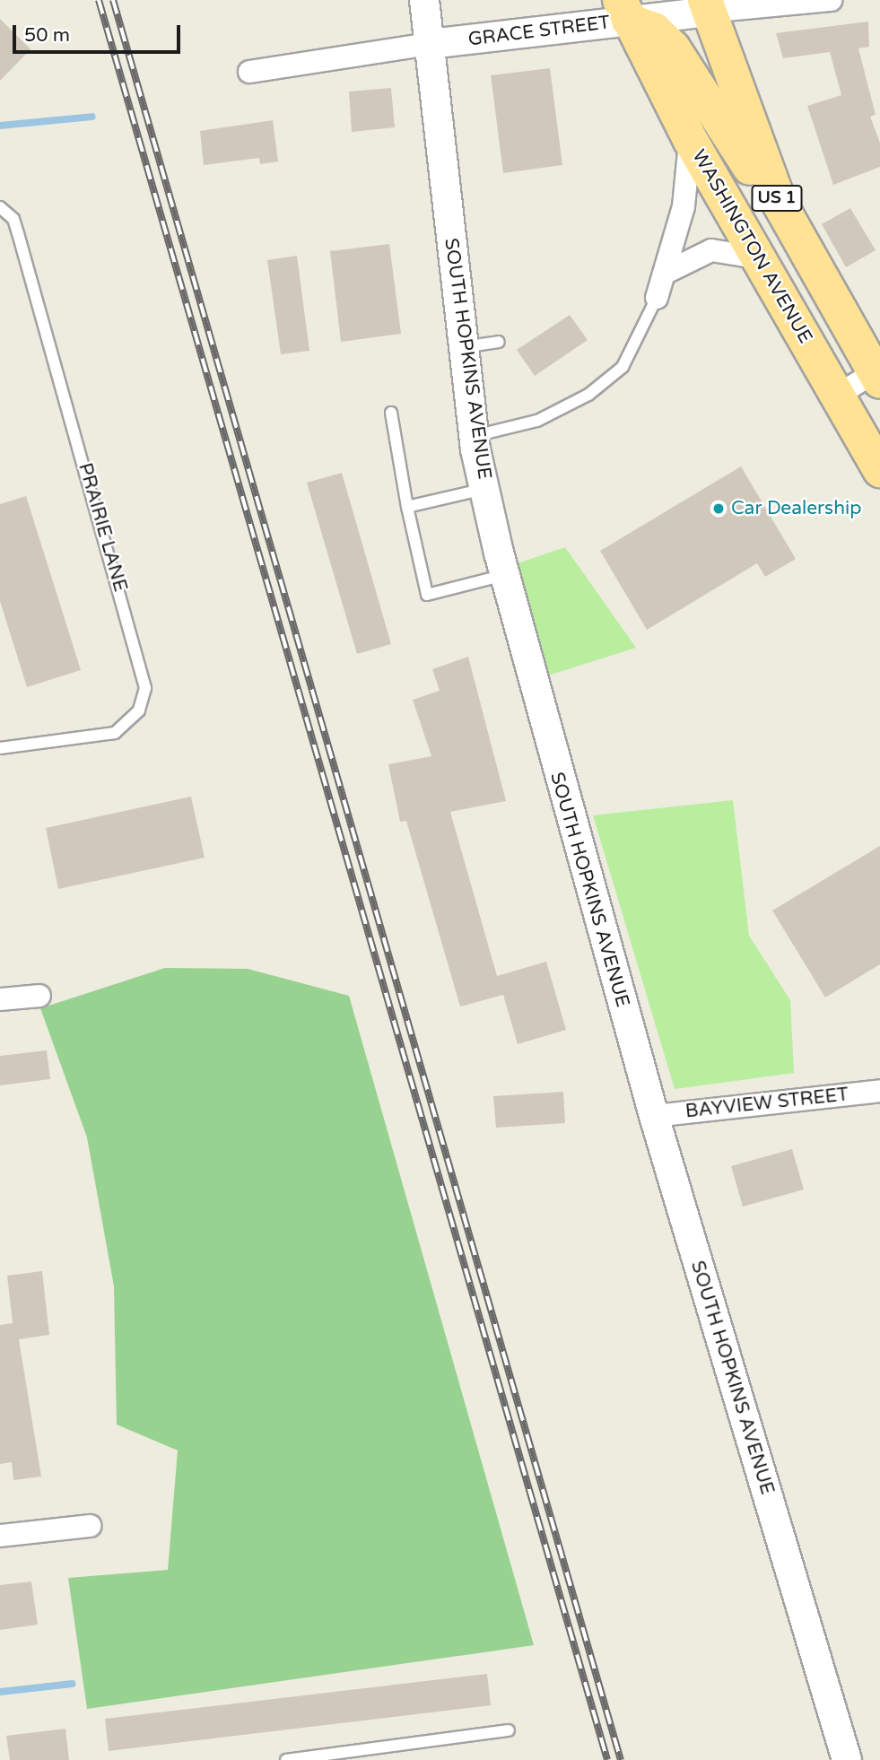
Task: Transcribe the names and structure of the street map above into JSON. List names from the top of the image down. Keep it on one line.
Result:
{"streets":{"main road":["US 1","WASHINGTON AVENUE"],"street":["GRACE STREET","SOUTH HOPKINS AVENUE","BAYVIEW STREET"],"lane":["PRAIRIE LANE"]},"crossings":[["GRACE STREET","US 1"],["GRACE STREET","WASHINGTON AVENUE"],["GRACE STREET","SOUTH HOPKINS AVENUE"],["SOUTH HOPKINS AVENUE","BAYVIEW STREET"]],"places":["Car Dealership"],"scale_bar":"50 m"}
